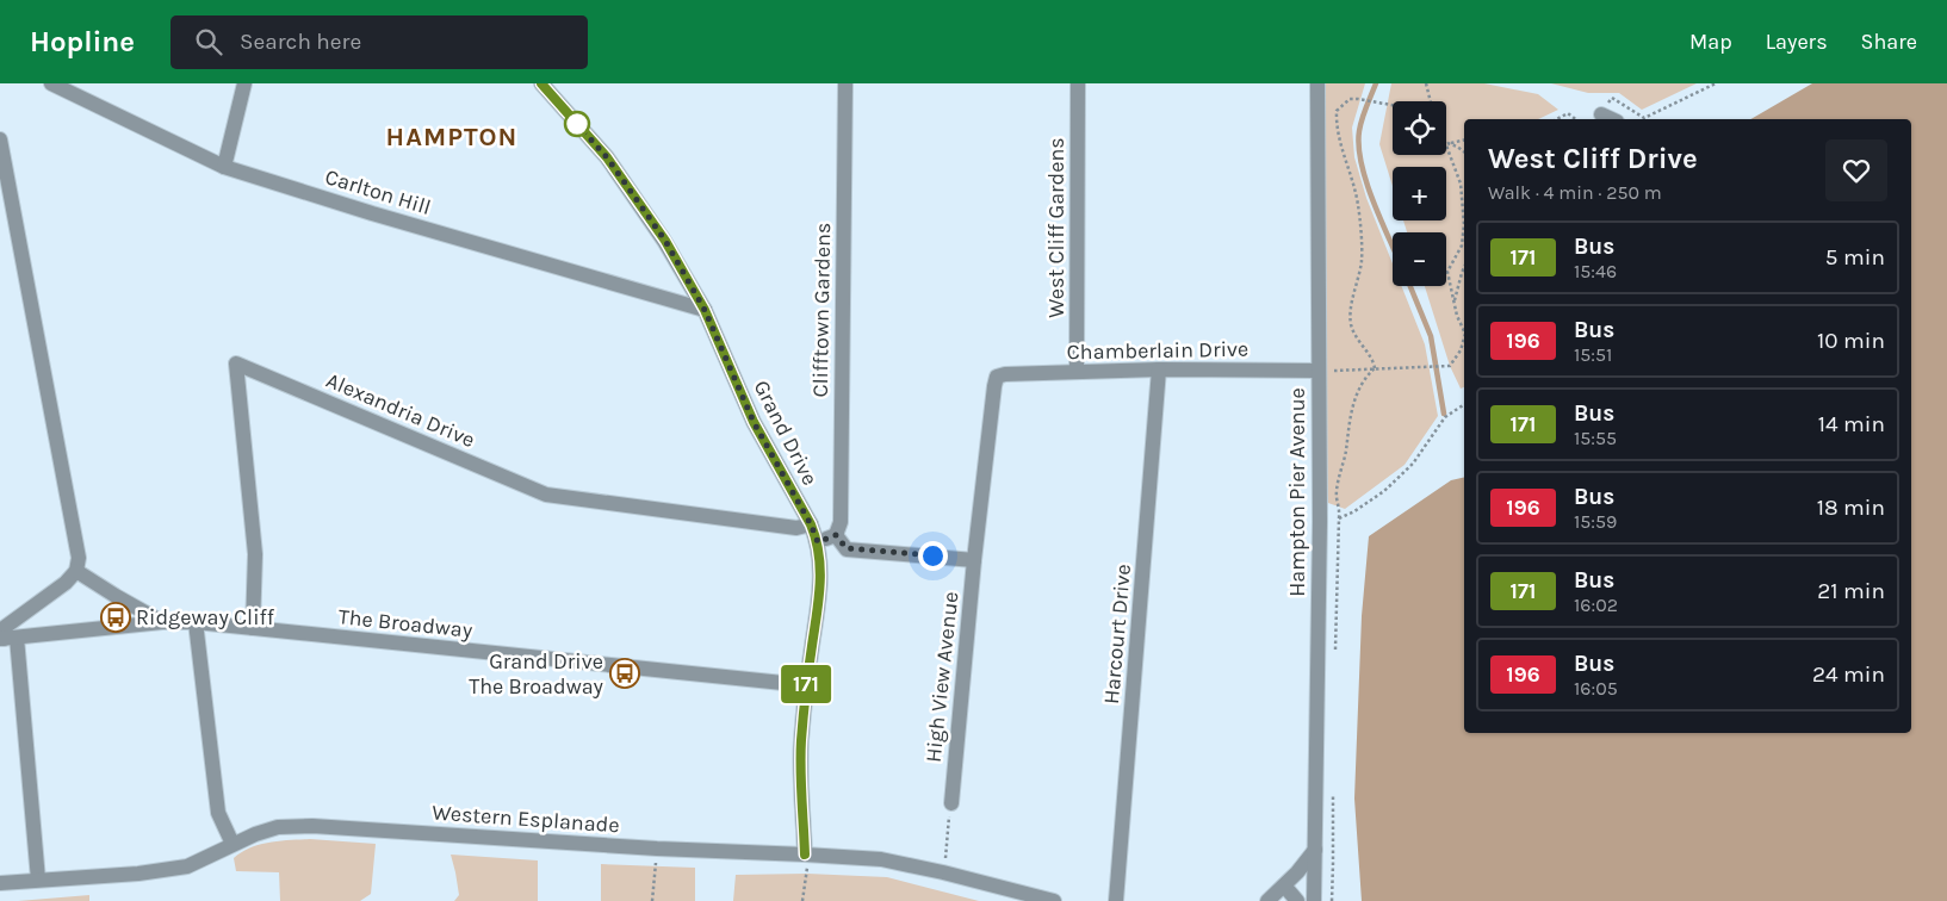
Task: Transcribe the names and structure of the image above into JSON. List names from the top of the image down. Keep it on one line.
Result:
{"streets":{"street":["Carlton Hill","West Cliff Gardens","Clifftown Gardens","Chamberlain Drive","Alexandria Drive","Grand Drive","Hampton Pier Avenue","The Broadway","Harcourt Drive","High View Avenue","Western Esplanade"]},"crossings":[["Carlton Hill","Grand Drive"],["West Cliff Gardens","Chamberlain Drive"],["Chamberlain Drive","Hampton Pier Avenue"],["Chamberlain Drive","Harcourt Drive"],["Chamberlain Drive","High View Avenue"],["Alexandria Drive","Grand Drive"],["Alexandria Drive","The Broadway"],["Grand Drive","The Broadway"],["Grand Drive","Western Esplanade"]],"districts":["HAMPTON"],"places":{"bus stop":["Ridgeway Cliff","Grand Drive The Broadway"]},"lines":["bus line 171"],"page":{"header":"Hopline","search":"Search here","nav":["Map","Layers","Share"],"on_map":"171","map_buttons":["+","−"],"heading":["West Cliff Drive","Walk · 4 min · 250 m"],"list":[{"mark":"171","name":"Bus","note":"15:46","value":"5 min"},{"mark":"196","name":"Bus","note":"15:51","value":"10 min"},{"mark":"171","name":"Bus","note":"15:55","value":"14 min"},{"mark":"196","name":"Bus","note":"15:59","value":"18 min"},{"mark":"171","name":"Bus","note":"16:02","value":"21 min"},{"mark":"196","name":"Bus","note":"16:05","value":"24 min"}]}}
